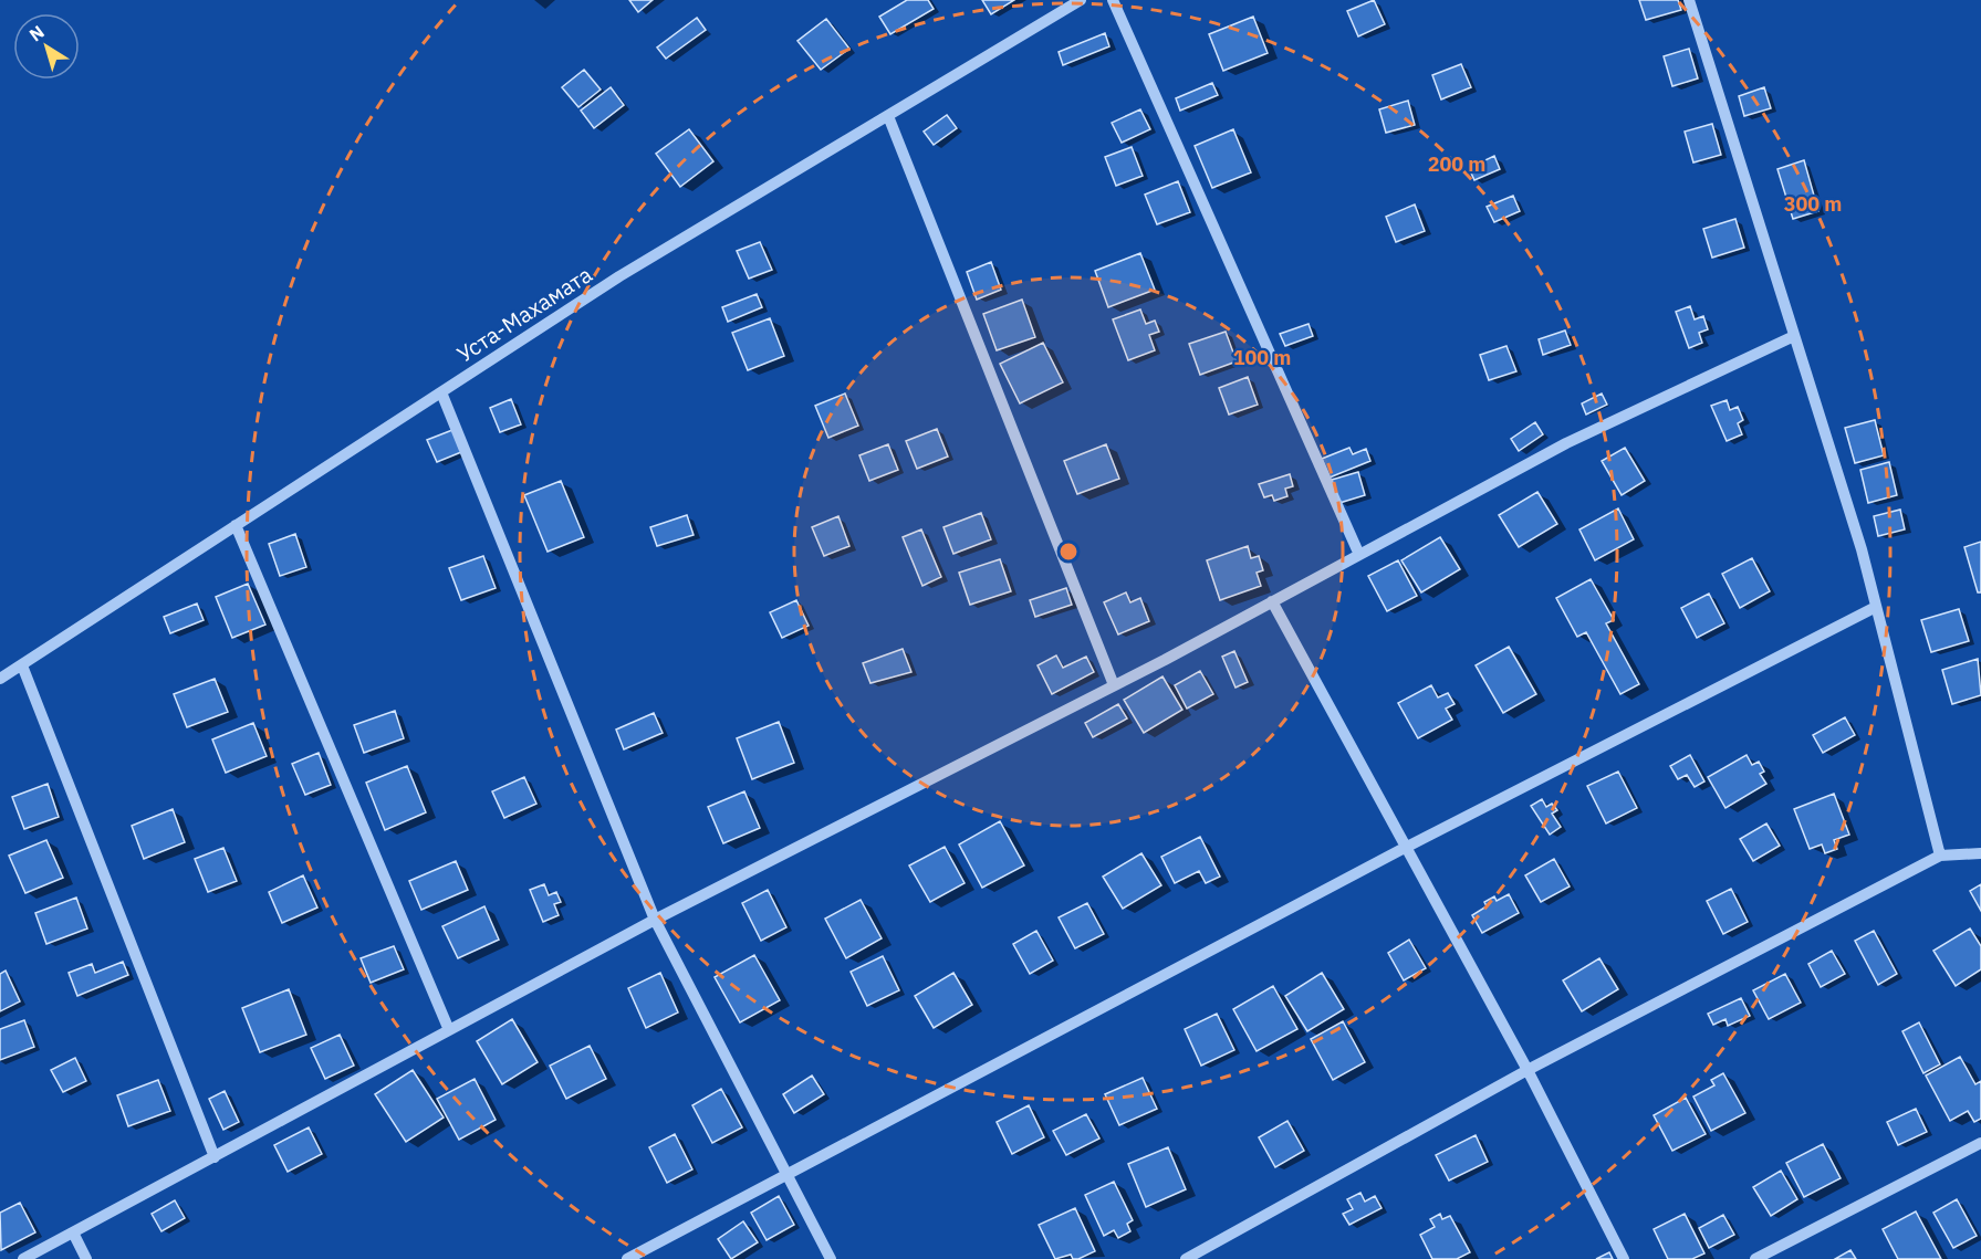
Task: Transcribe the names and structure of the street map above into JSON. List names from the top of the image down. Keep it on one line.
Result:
{"streets":{"street":["Уста-Махамата"]},"north":"top left","rings":["200 m","300 m","100 m"]}
